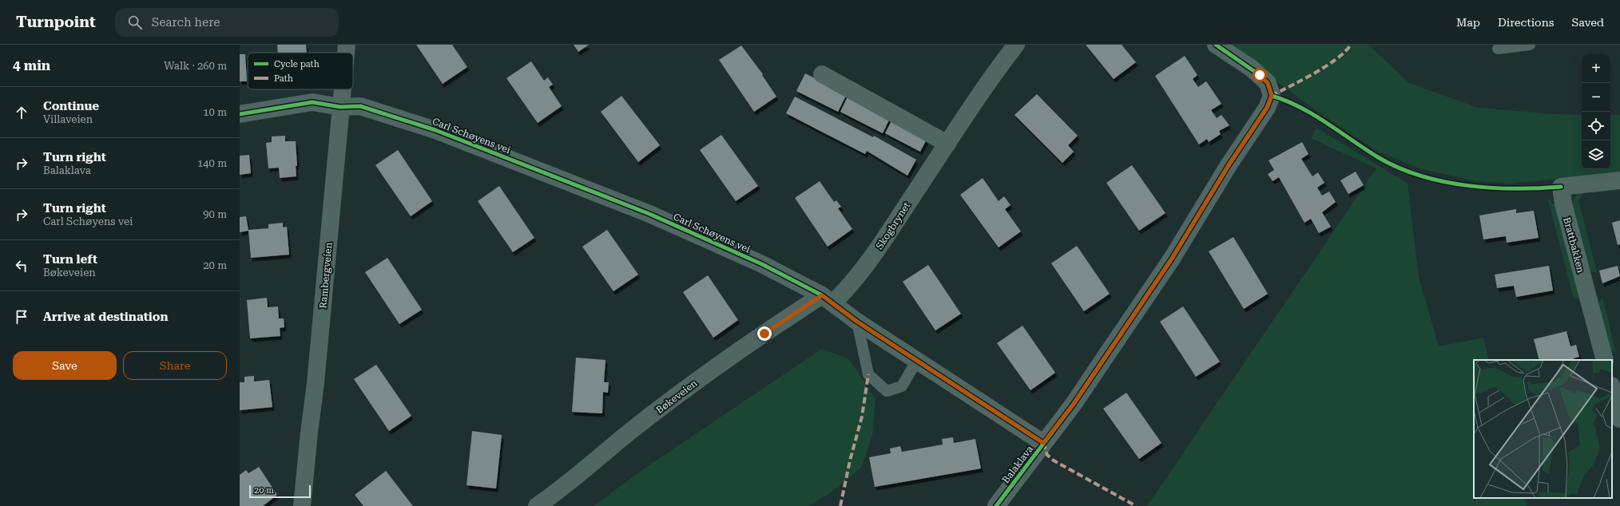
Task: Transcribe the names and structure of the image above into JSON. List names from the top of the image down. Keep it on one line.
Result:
{"streets":{"street":["Carl Schøyens vei","Skogbrynet","Brattbakken","Rambergveien","Bøkeveien","Balaklava"]},"crossings":[["Carl Schøyens vei","Skogbrynet"],["Carl Schøyens vei","Rambergveien"],["Carl Schøyens vei","Bøkeveien"],["Carl Schøyens vei","Balaklava"],["Skogbrynet","Bøkeveien"]],"legend":["Cycle path","Path"],"scale_bar":"20 m","page":{"header":"Turnpoint","search":"Search here","nav":["Map","Directions","Saved"],"heading":["4 min","Walk · 260 m"],"map_buttons":["+","−"],"list":[["Continue","Villaveien","10 m"],["Turn right","Balaklava","140 m"],["Turn right","Carl Schøyens vei","90 m"],["Turn left","Bøkeveien","20 m"],"Arrive at destination"],"buttons":["Save","Share"],"scale":"20 m"}}
